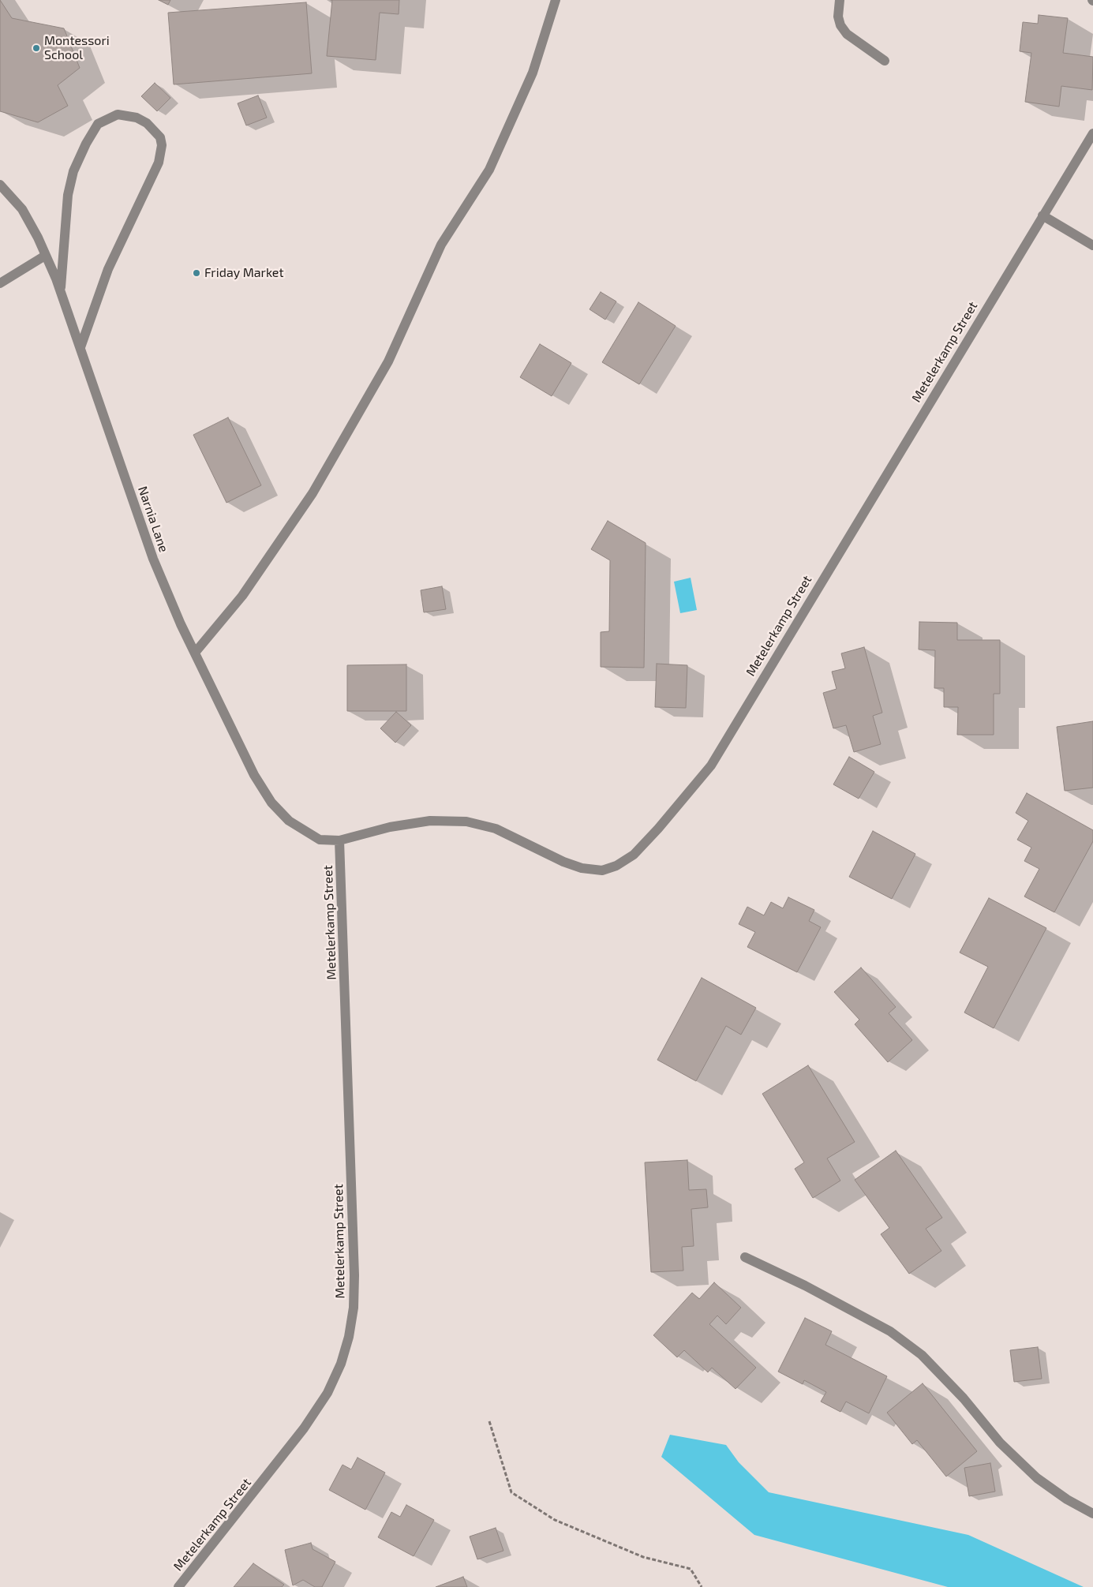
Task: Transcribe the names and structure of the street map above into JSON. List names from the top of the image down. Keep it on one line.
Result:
{"streets":{"street":["Metelerkamp Street","Narnia Lane"]},"crossings":[["Metelerkamp Street","Narnia Lane"]],"places":["Montessori School","Friday Market"]}
